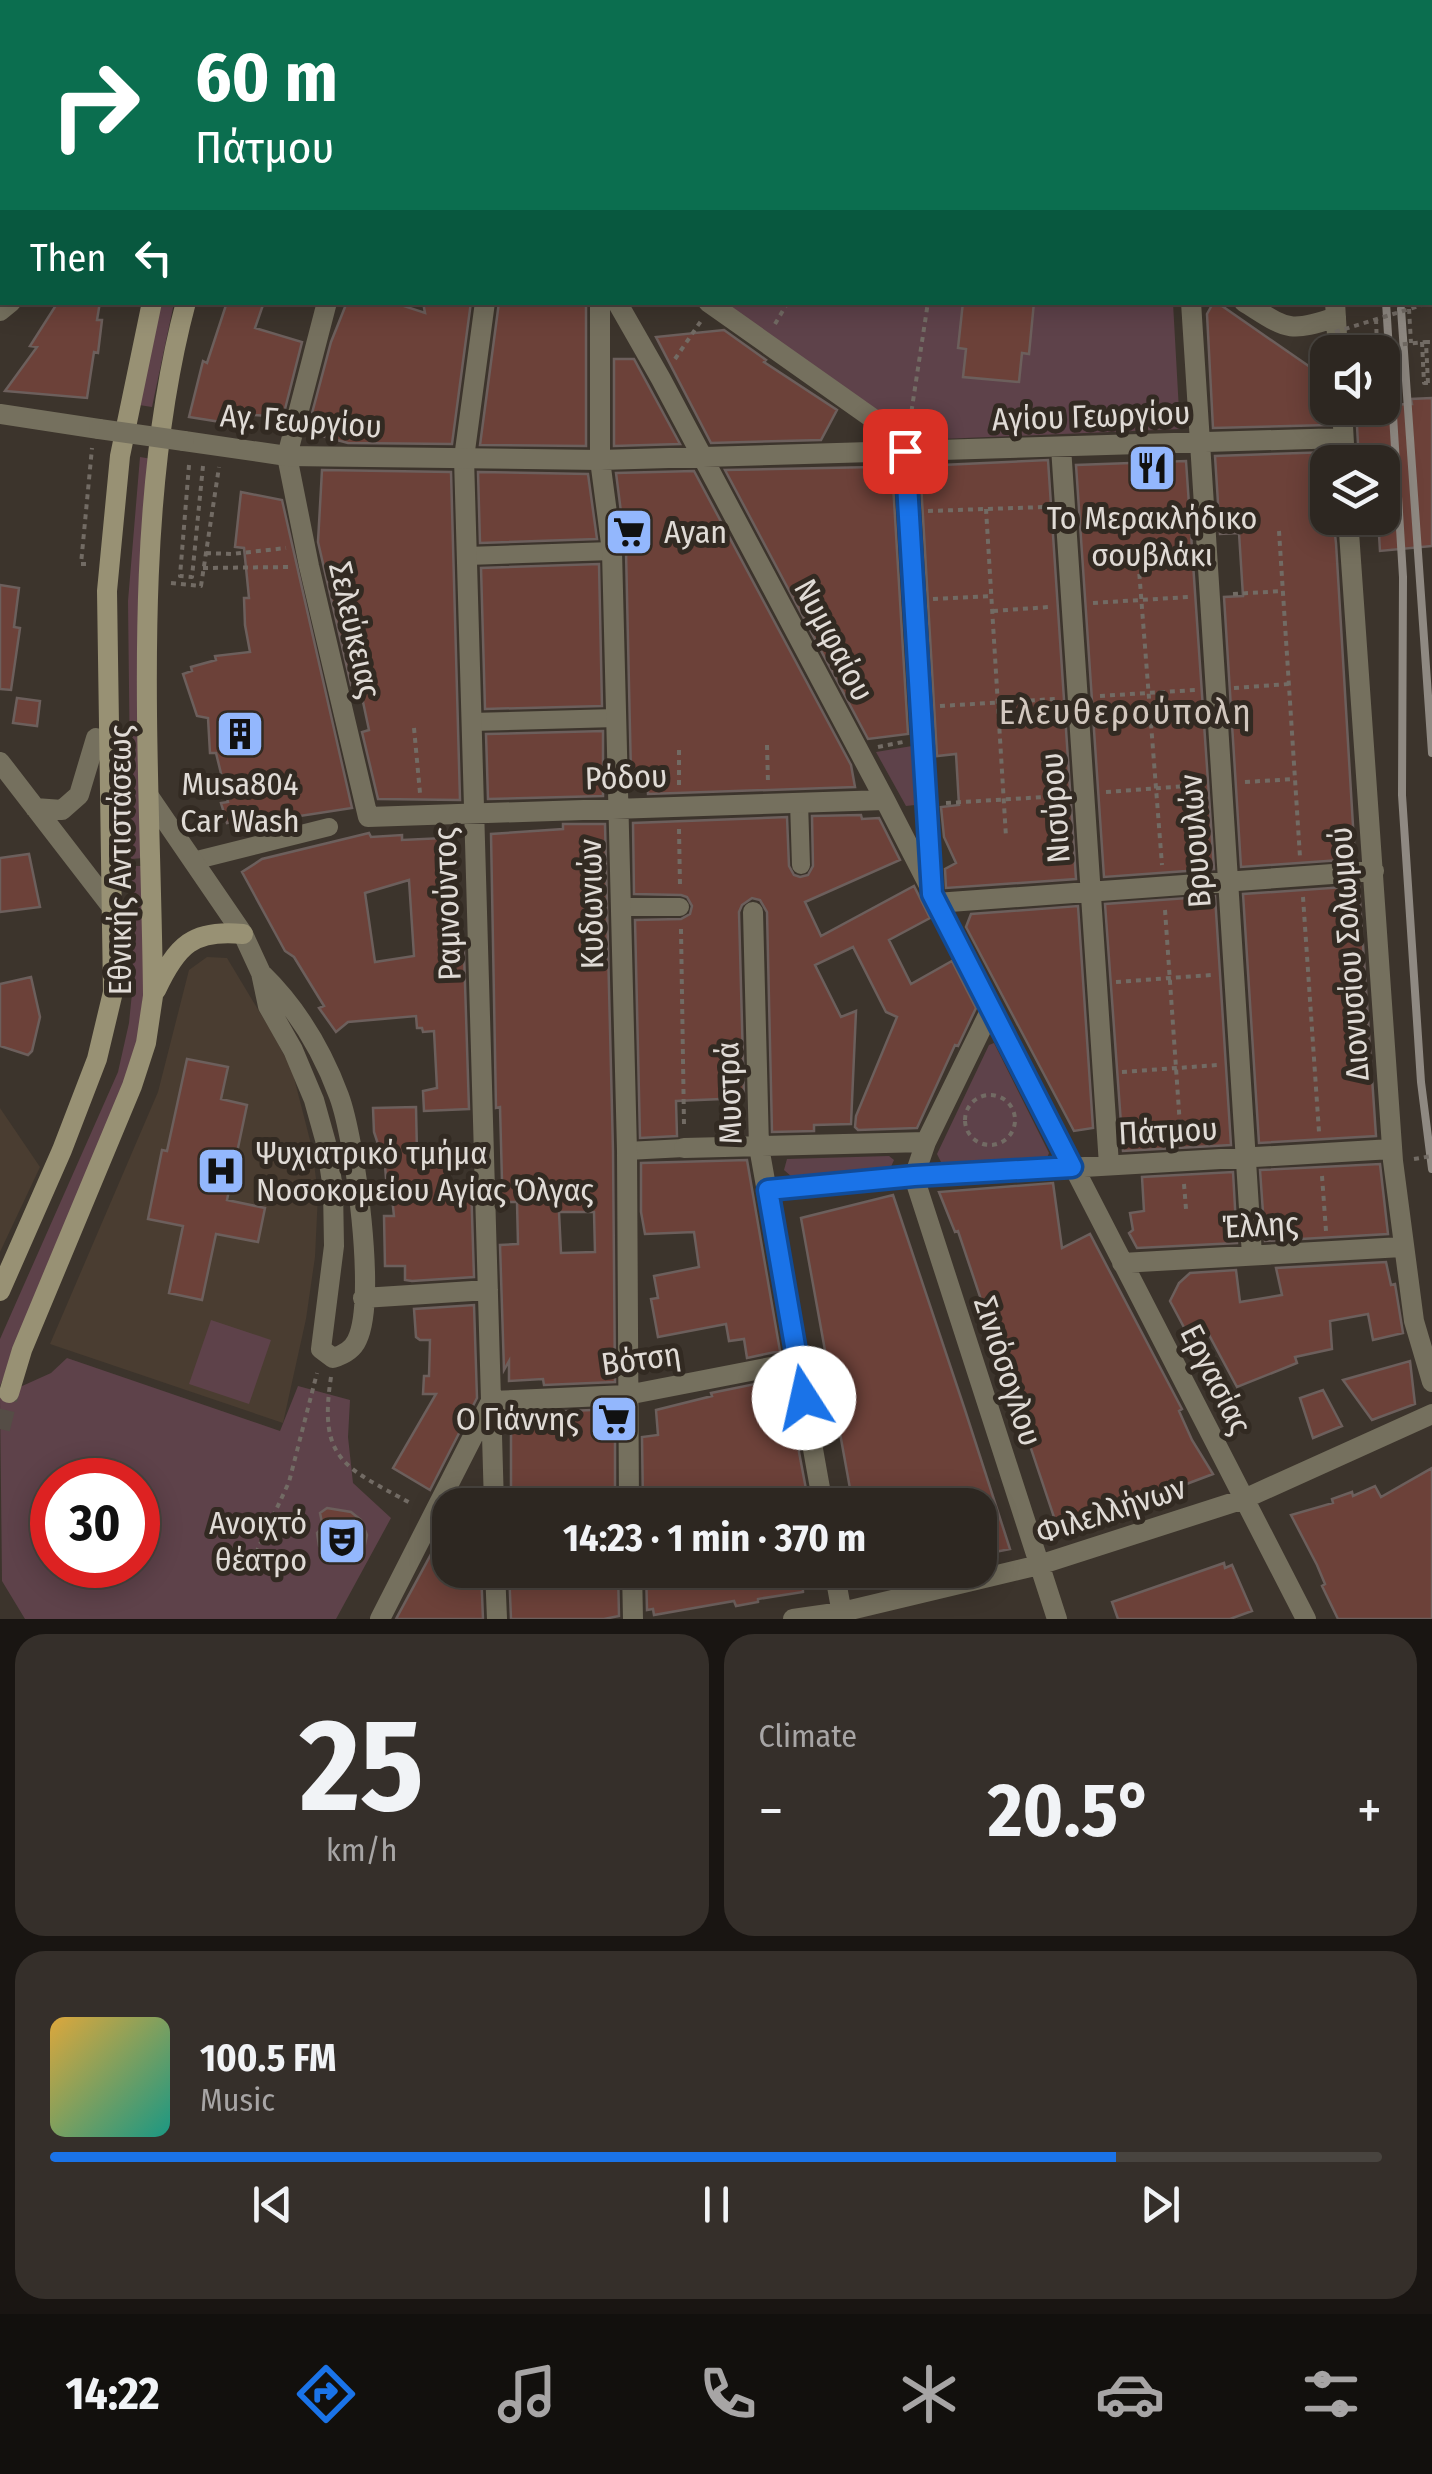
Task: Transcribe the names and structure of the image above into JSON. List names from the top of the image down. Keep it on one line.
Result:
{"streets":{"main road":["Εθνικής Αντιστάσεως"],"street":["Αγίου Γεωργίου","Αγ. Γεωργίου","Σελεύκειας","Νυμφαίου","Ρόδου","Νισύρου","Βρυουλών","Ραμνούντος","Κυδωνιών","Διονυσίου Σολωμού","Μυστρά","Πάτμου","Έλλης","Βότση","Σινιόσογλου","Εργασίας","Φιλελλήνων"]},"crossings":[["Αγίου Γεωργίου","Αγ. Γεωργίου"],["Αγίου Γεωργίου","Νυμφαίου"],["Αγίου Γεωργίου","Νισύρου"],["Αγίου Γεωργίου","Βρυουλών"],["Αγίου Γεωργίου","Κυδωνιών"],["Αγ. Γεωργίου","Σελεύκειας"],["Αγ. Γεωργίου","Ραμνούντος"],["Αγ. Γεωργίου","Κυδωνιών"],["Σελεύκειας","Ρόδου"],["Νυμφαίου","Ρόδου"],["Νυμφαίου","Πάτμου"],["Νυμφαίου","Εργασίας"],["Ρόδου","Ραμνούντος"],["Ρόδου","Κυδωνιών"],["Νισύρου","Πάτμου"],["Βρυουλών","Πάτμου"],["Βρυουλών","Έλλης"],["Ραμνούντος","Βότση"],["Κυδωνιών","Βότση"],["Διονυσίου Σολωμού","Πάτμου"],["Διονυσίου Σολωμού","Έλλης"],["Μυστρά","Πάτμου"],["Μυστρά","Βότση"],["Πάτμου","Σινιόσογλου"],["Πάτμου","Εργασίας"],["Έλλης","Εργασίας"],["Σινιόσογλου","Φιλελλήνων"],["Εργασίας","Φιλελλήνων"]],"districts":["Ελευθερούπολη"],"places":{"restaurant":["Το Μερακλήδικο σουβλάκι"],"supermarket":["Ayan","Ο Γιάννης"],"building":["Musa804 Car Wash"],"hospital":["Ψυχιατρικό τμήμα Νοσοκομείου Αγίας Όλγας"],"theatre":["Ανοιχτό θέατρο"]},"page":{"turn":["60 m","Πάτμου"],"then":"Then","limit":"30","trip":"14:23 · 1 min · 370 m","tile":[["25","km/h"],"Climate"],"heat":["−","20.5°","+"],"song":["100.5 FM","Music"],"tabs":"14:22"}}
